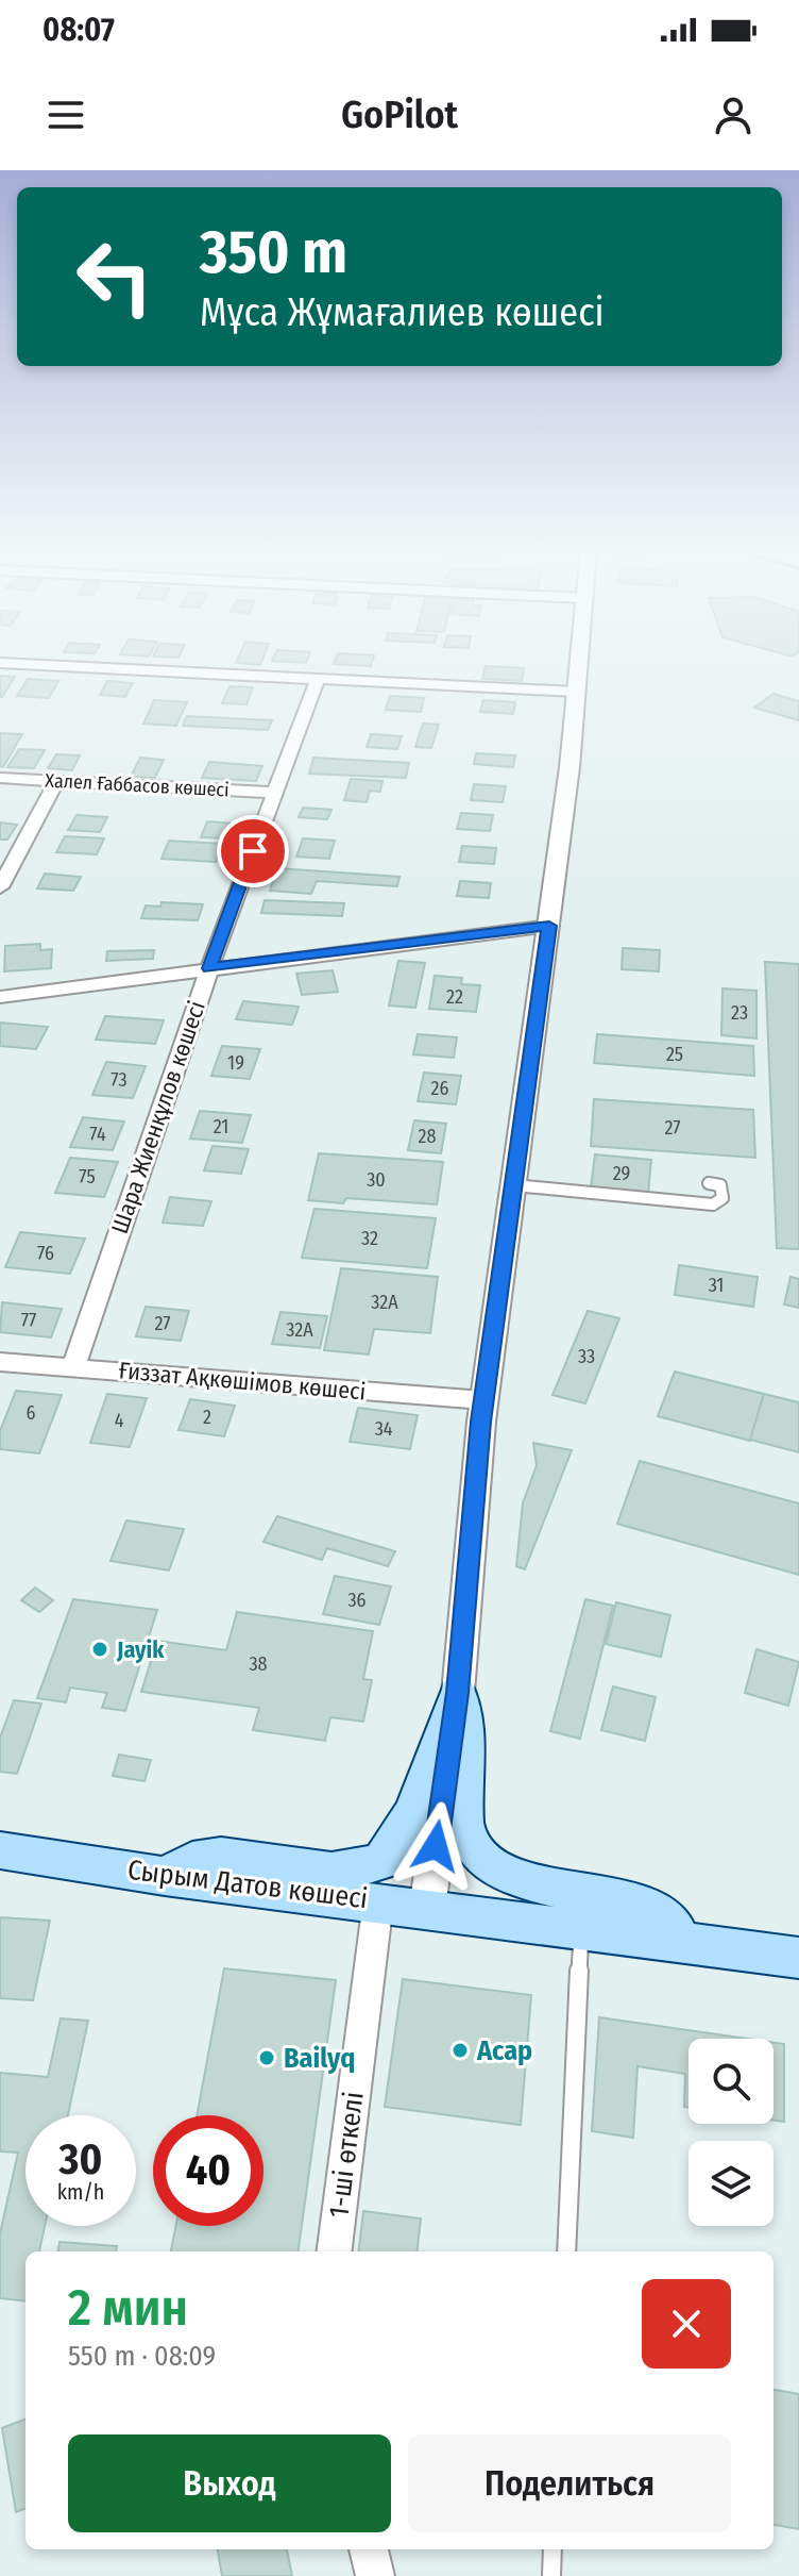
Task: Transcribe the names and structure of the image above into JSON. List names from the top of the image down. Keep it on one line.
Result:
{"streets":{"main road":["Сырым Датов көшесі"],"street":["Халел Ғаббасов көшесі","Шара Жиенқұлов көшесі","Ғиззат Ақкөшімов көшесi","1-ші өткелі"]},"crossings":[["Халел Ғаббасов көшесі","Шара Жиенқұлов көшесі"],["Шара Жиенқұлов көшесі","Ғиззат Ақкөшімов көшесi"],["Сырым Датов көшесі","1-ші өткелі"]],"places":["Jayik","Асар","Bailyq"],"house_numbers":["22","23","25","19","73","26","21","27","74","28","29","75","30","32","76","31","32А","77","27","32А","33","6","2","4","34","36","38"],"page":{"status":"08:07","header":"GoPilot","turn":["350 m","Мұса Жұмағалиев көшесі"],"speed":"30 km/h","limit":"40","heading":["2 мин","550 m · 08:09"],"buttons":["Выход","Поделиться"]}}
